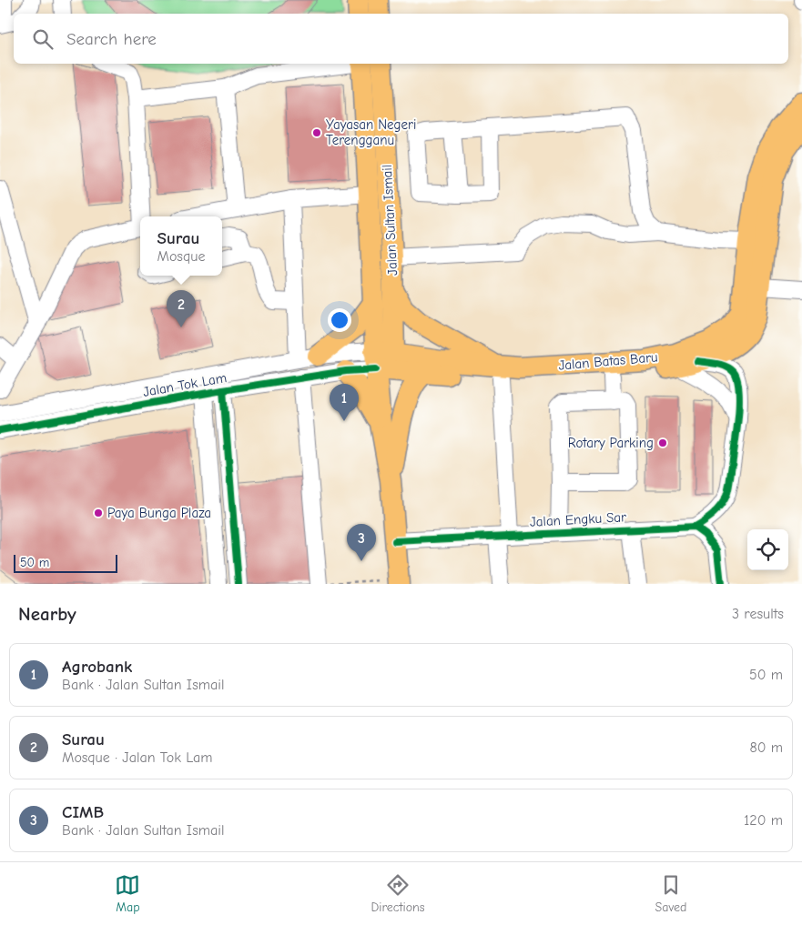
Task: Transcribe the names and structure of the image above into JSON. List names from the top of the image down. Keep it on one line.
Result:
{"streets":{"main road":["Jalan Sultan Ismail","Jalan Batas Baru"],"street":["Jalan Tok Lam","Jalan Engku Sar"]},"crossings":[["Jalan Sultan Ismail","Jalan Batas Baru"],["Jalan Sultan Ismail","Jalan Tok Lam"],["Jalan Sultan Ismail","Jalan Engku Sar"],["Jalan Batas Baru","Jalan Tok Lam"]],"places":["Yayasan Negeri Terengganu","Rotary Parking","Paya Bunga Plaza"],"scale_bar":"50 m","page":{"search":"Search here","popup":["Surau","Mosque"],"pins":["2","1","3"],"scale":"50 m","heading":["Nearby","3 results"],"list":[{"mark":"1","name":"Agrobank","note":"Bank · Jalan Sultan Ismail","value":"50 m"},{"mark":"2","name":"Surau","note":"Mosque · Jalan Tok Lam","value":"80 m"},{"mark":"3","name":"CIMB","note":"Bank · Jalan Sultan Ismail","value":"120 m"}],"nav":["Map","Directions","Saved"]}}
